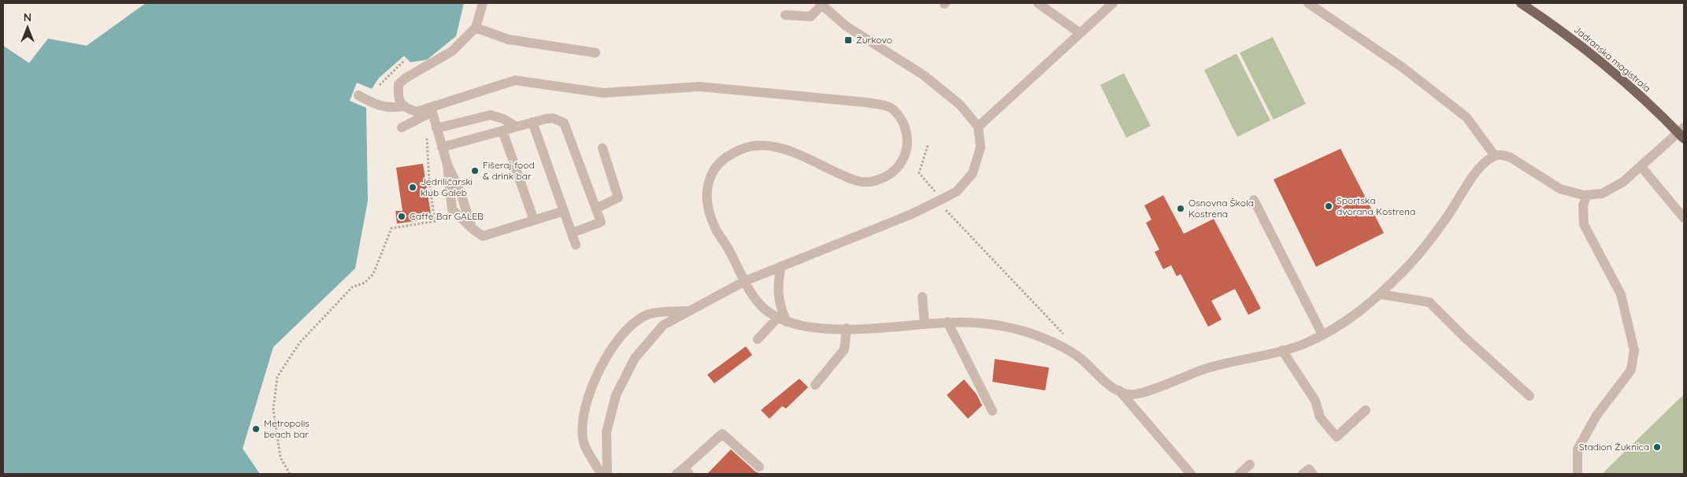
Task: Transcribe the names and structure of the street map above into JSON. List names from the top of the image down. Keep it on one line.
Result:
{"streets":{"main road":["Jadranska magistrala"]},"places":{"transit":["Žurkovo"],"other":["Fišeraj food & drink bar","Jedriličarski klub Galeb","Sportska dvorana Kostrena","Osnovna Škola Kostrena","Caffe Bar GALEB","Metropolis beach bar","Stadion Žuknica"]},"north":"top"}
